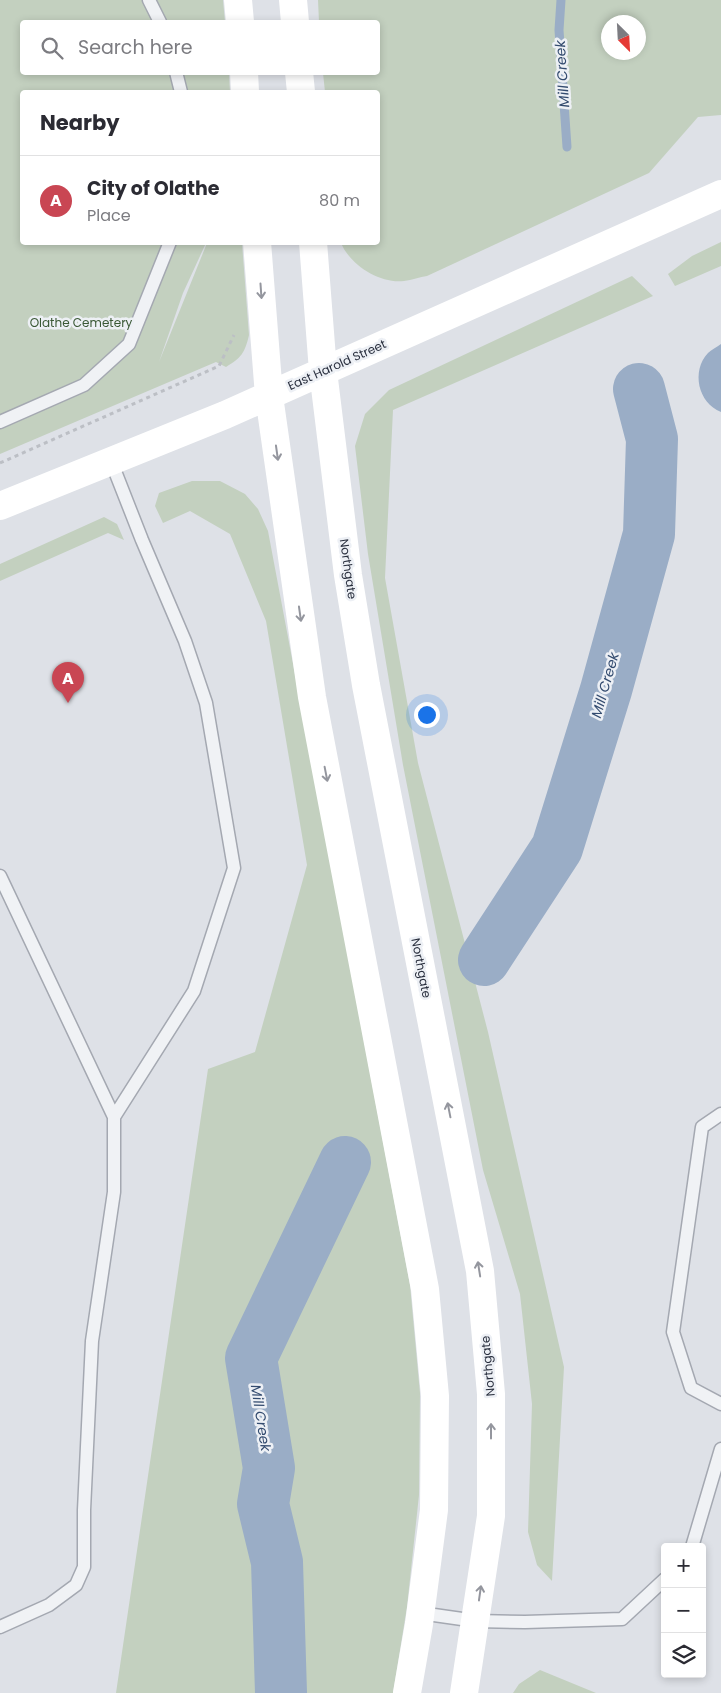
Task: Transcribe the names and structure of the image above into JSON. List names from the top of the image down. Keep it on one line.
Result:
{"streets":{"main road":["East Harold Street","Northgate"]},"crossings":[["East Harold Street","Northgate"]],"water":["Mill Creek"],"parks":["Olathe Cemetery"],"north":"bottom right","page":{"search":"Search here","heading":"Nearby","list":[{"mark":"A","name":"City of Olathe","note":"Place","value":"80 m"}],"pins":"A","map_buttons":["+","−"]}}
